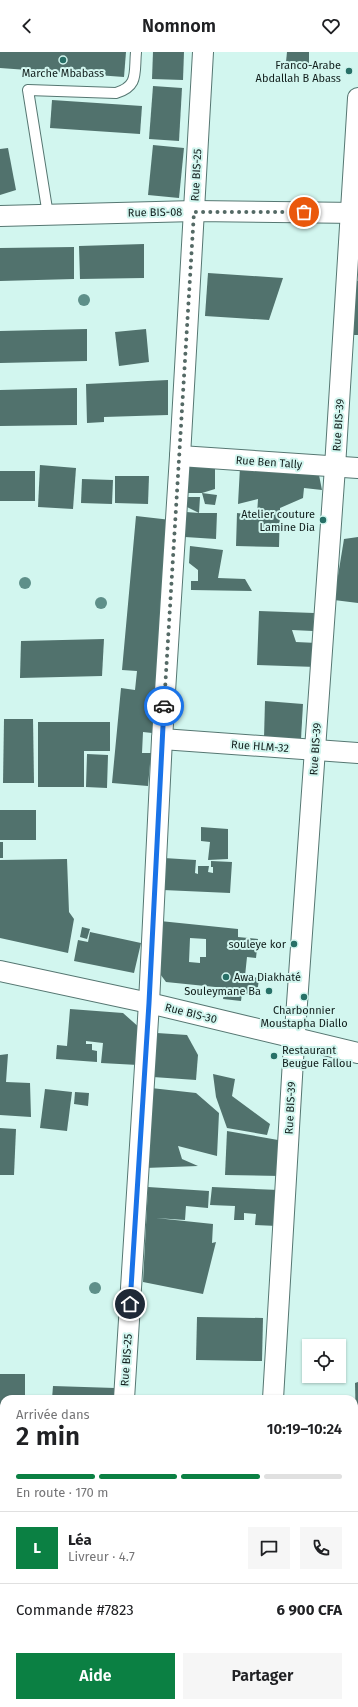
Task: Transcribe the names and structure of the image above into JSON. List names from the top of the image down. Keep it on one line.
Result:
{"streets":{"street":["Rue BIS-25","Rue BIS-08","Rue BIS-39","Rue Ben Tally","Rue HLM-32","Rue BIS-30"]},"crossings":[["Rue BIS-25","Rue BIS-08"],["Rue BIS-25","Rue Ben Tally"],["Rue BIS-25","Rue HLM-32"],["Rue BIS-25","Rue BIS-30"],["Rue BIS-08","Rue BIS-39"],["Rue BIS-39","Rue Ben Tally"],["Rue BIS-39","Rue HLM-32"],["Rue BIS-39","Rue BIS-30"]],"places":["Marche Mbabass","Franco-Arabe Abdallah B Abass","Atelier couture Lamine Dia","souleye kor","Awa Diakhaté","Souleymane Ba","Charbonnier Moustapha Diallo","Restaurant Beugue Fallou"],"page":{"header":"Nomnom","heading":["2 min","Arrivée dans","10:19–10:24"],"panel":["Léa","Livreur · 4.7","Commande #7823","6 900 CFA"],"bar":"En route · 170 m","round":"L","buttons":["Aide","Partager"]}}
